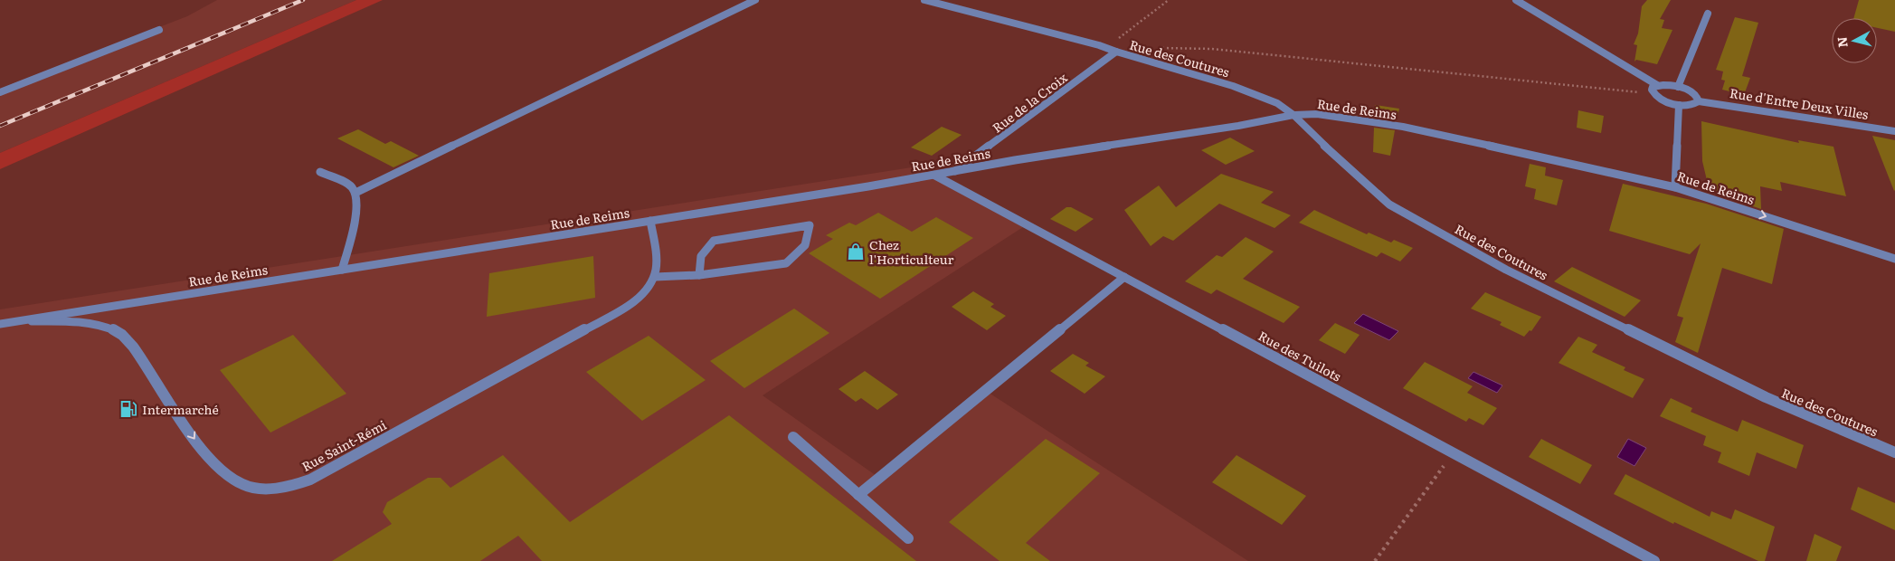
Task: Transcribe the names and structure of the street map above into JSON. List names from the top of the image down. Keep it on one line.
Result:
{"streets":{"street":["Rue des Coutures","Rue de la Croix","Rue d'Entre Deux Villes","Rue de Reims","Rue des Tuilots","Rue Saint-Rémi"]},"crossings":[["Rue des Coutures","Rue de la Croix"],["Rue des Coutures","Rue de Reims"],["Rue de la Croix","Rue de Reims"],["Rue de Reims","Rue des Tuilots"],["Rue de Reims","Rue Saint-Rémi"]],"one_way":["Rue Saint-Rémi"],"places":{"shop":["Chez l'Horticulteur"],"fuel station":["Intermarché"]},"north":"left"}
